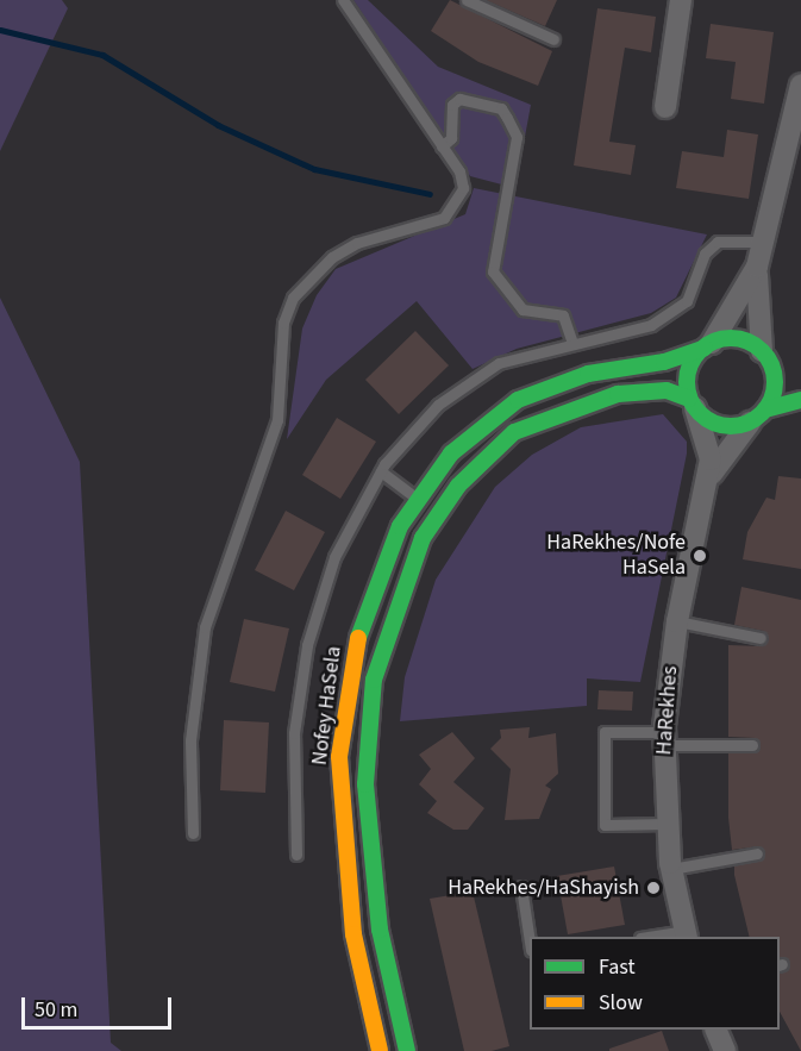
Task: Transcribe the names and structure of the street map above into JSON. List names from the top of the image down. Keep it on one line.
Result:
{"streets":{"street":["Nofey HaSela","HaRekhes"]},"crossings":[["Nofey HaSela","HaRekhes"]],"places":["HaRekhes/Nofe HaSela","HaRekhes/HaShayish"],"legend":["Fast","Slow"],"scale_bar":"50 m"}
